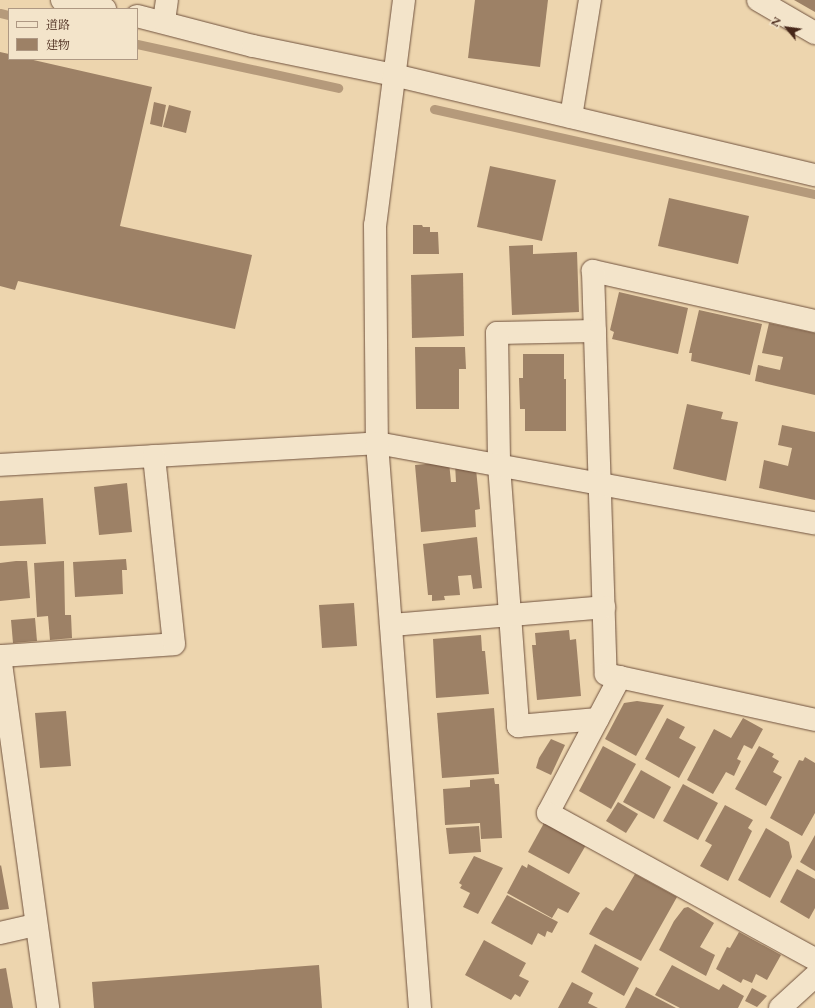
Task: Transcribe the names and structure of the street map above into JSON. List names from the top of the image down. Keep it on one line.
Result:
{"legend":["道路","建物"],"north":"top left"}
